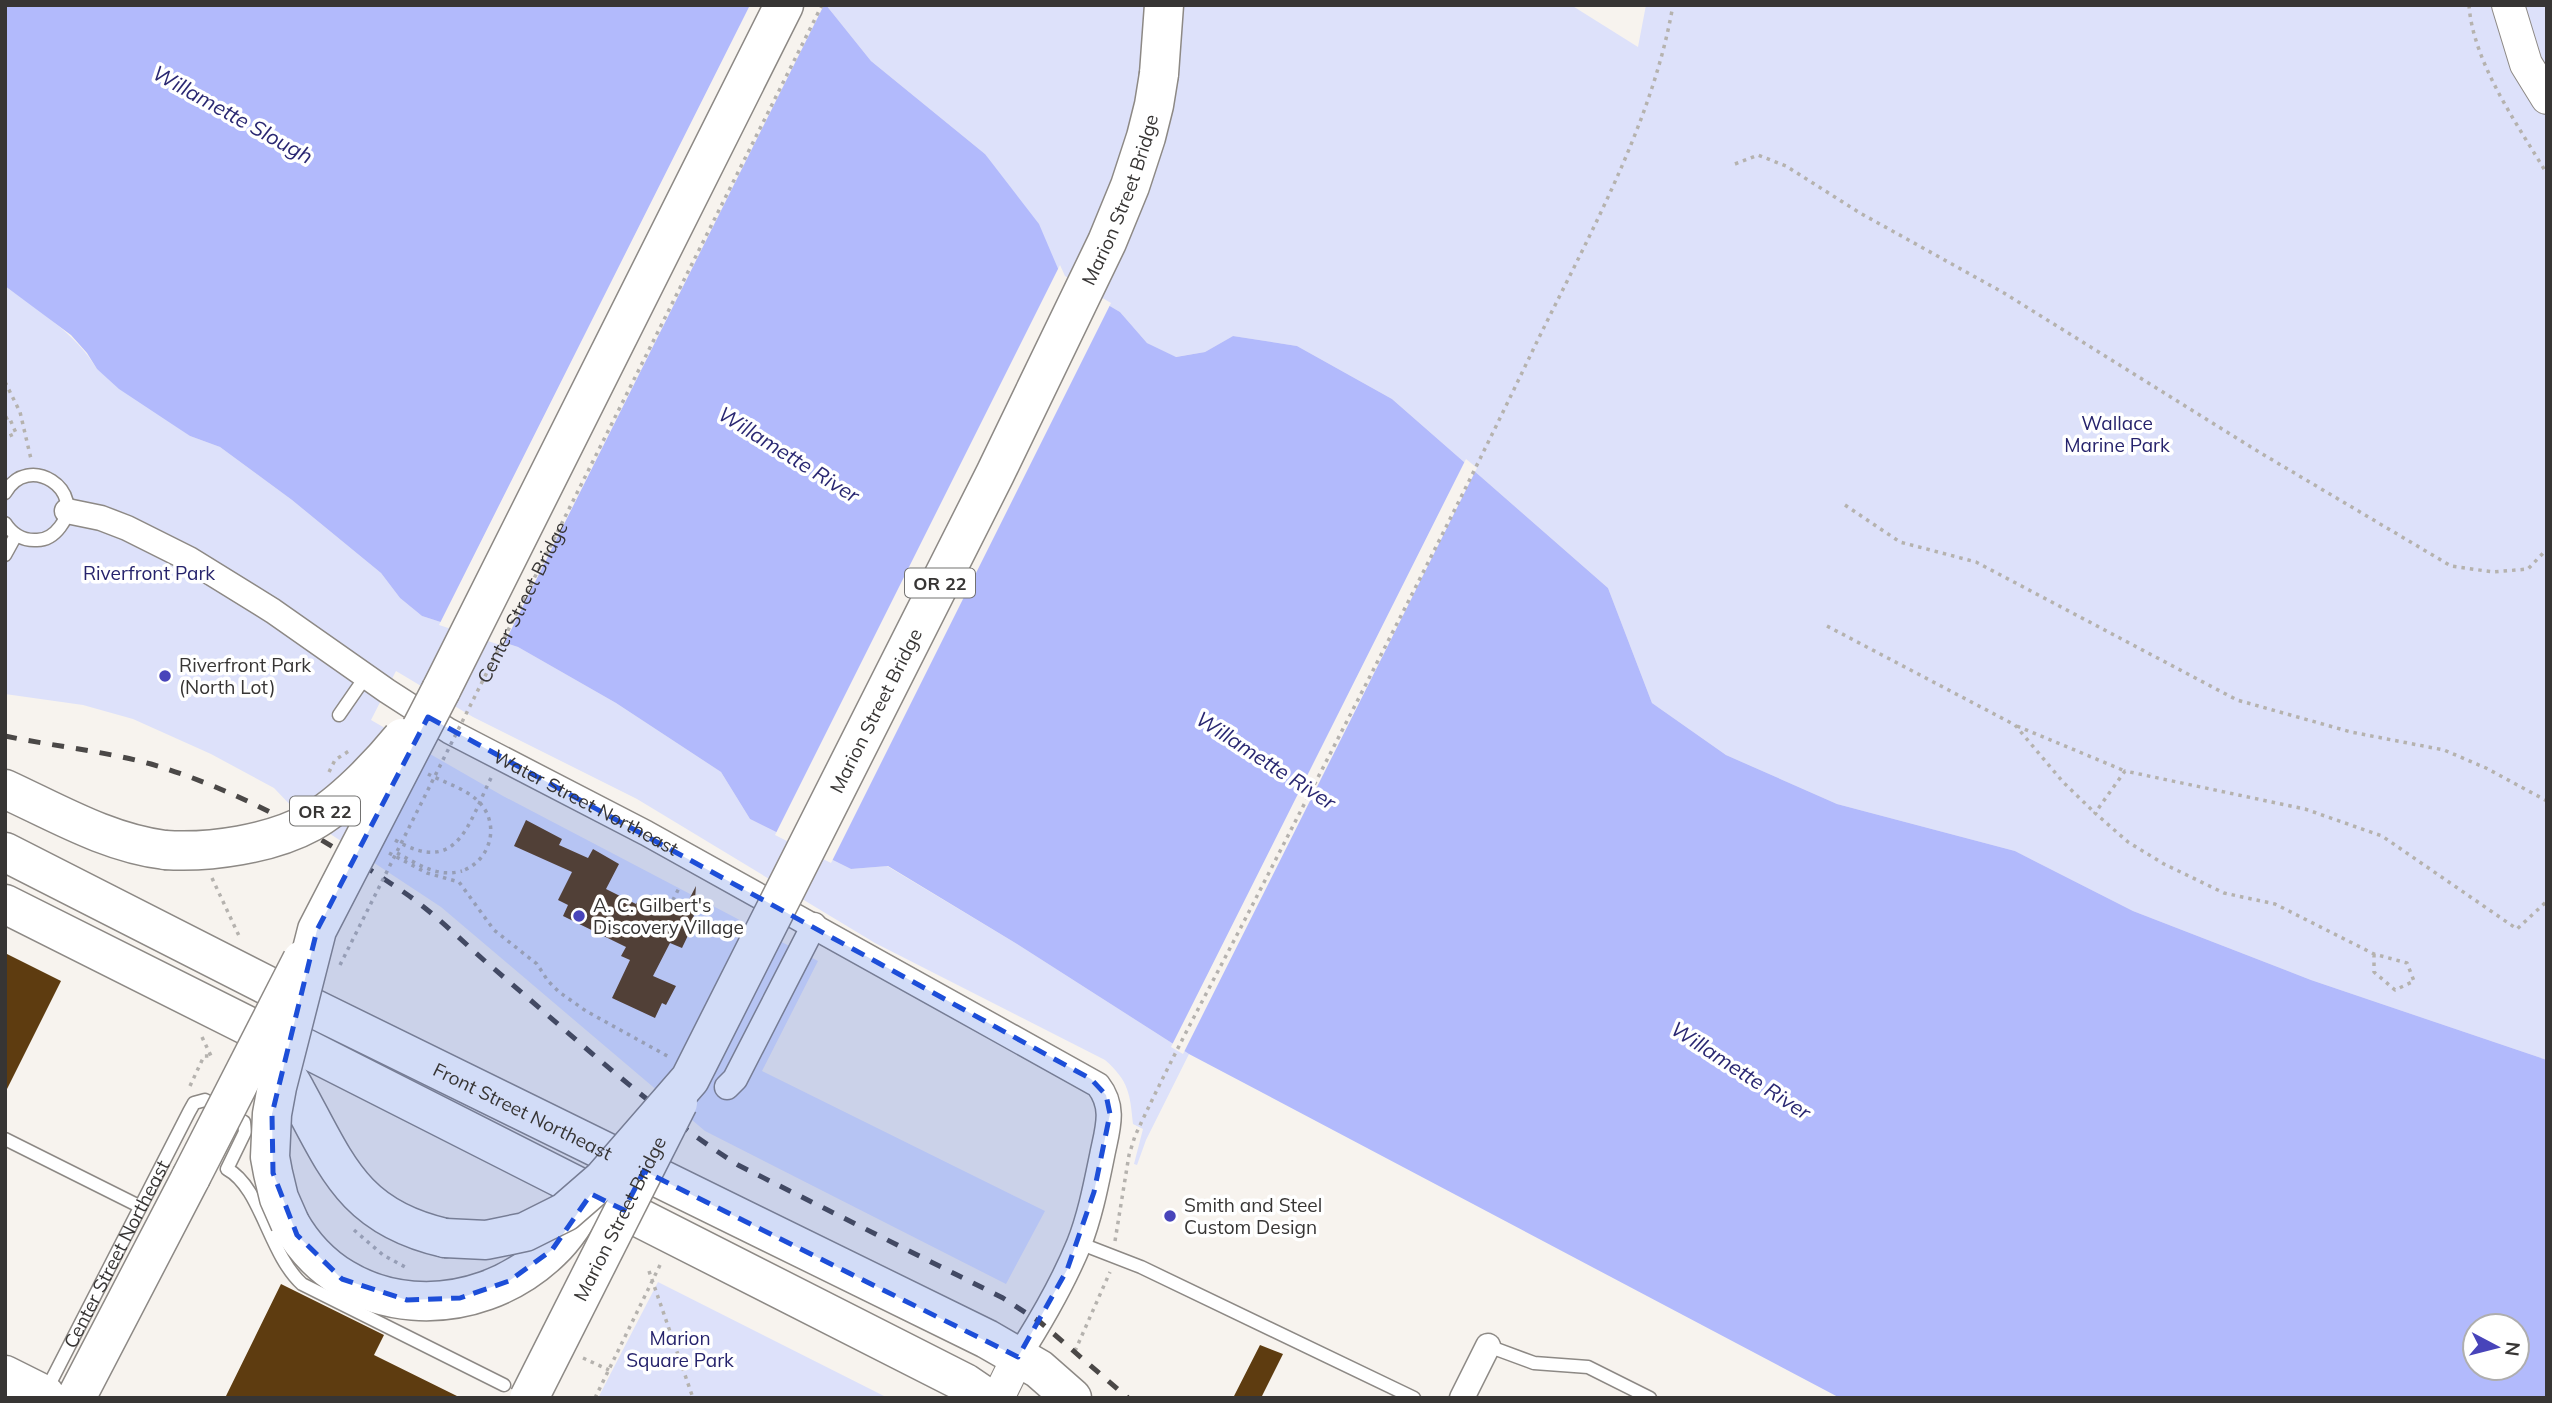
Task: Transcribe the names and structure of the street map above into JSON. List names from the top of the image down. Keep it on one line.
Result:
{"streets":{"main road":["Marion Street Bridge","OR 22","Center Street Bridge","Front Street Northeast","Center Street Northeast"],"street":["Water Street Northeast"]},"crossings":[["Marion Street Bridge","OR 22"],["Marion Street Bridge","Center Street Northeast"],["OR 22","Center Street Bridge"],["Center Street Bridge","Center Street Northeast"]],"water":["Willamette Slough","Willamette River"],"parks":["Wallace Marine Park","Riverfront Park","Marion Square Park"],"places":["Riverfront Park (North Lot)","A. C. Gilbert's Discovery Village","Smith and Steel Custom Design"],"north":"right"}
